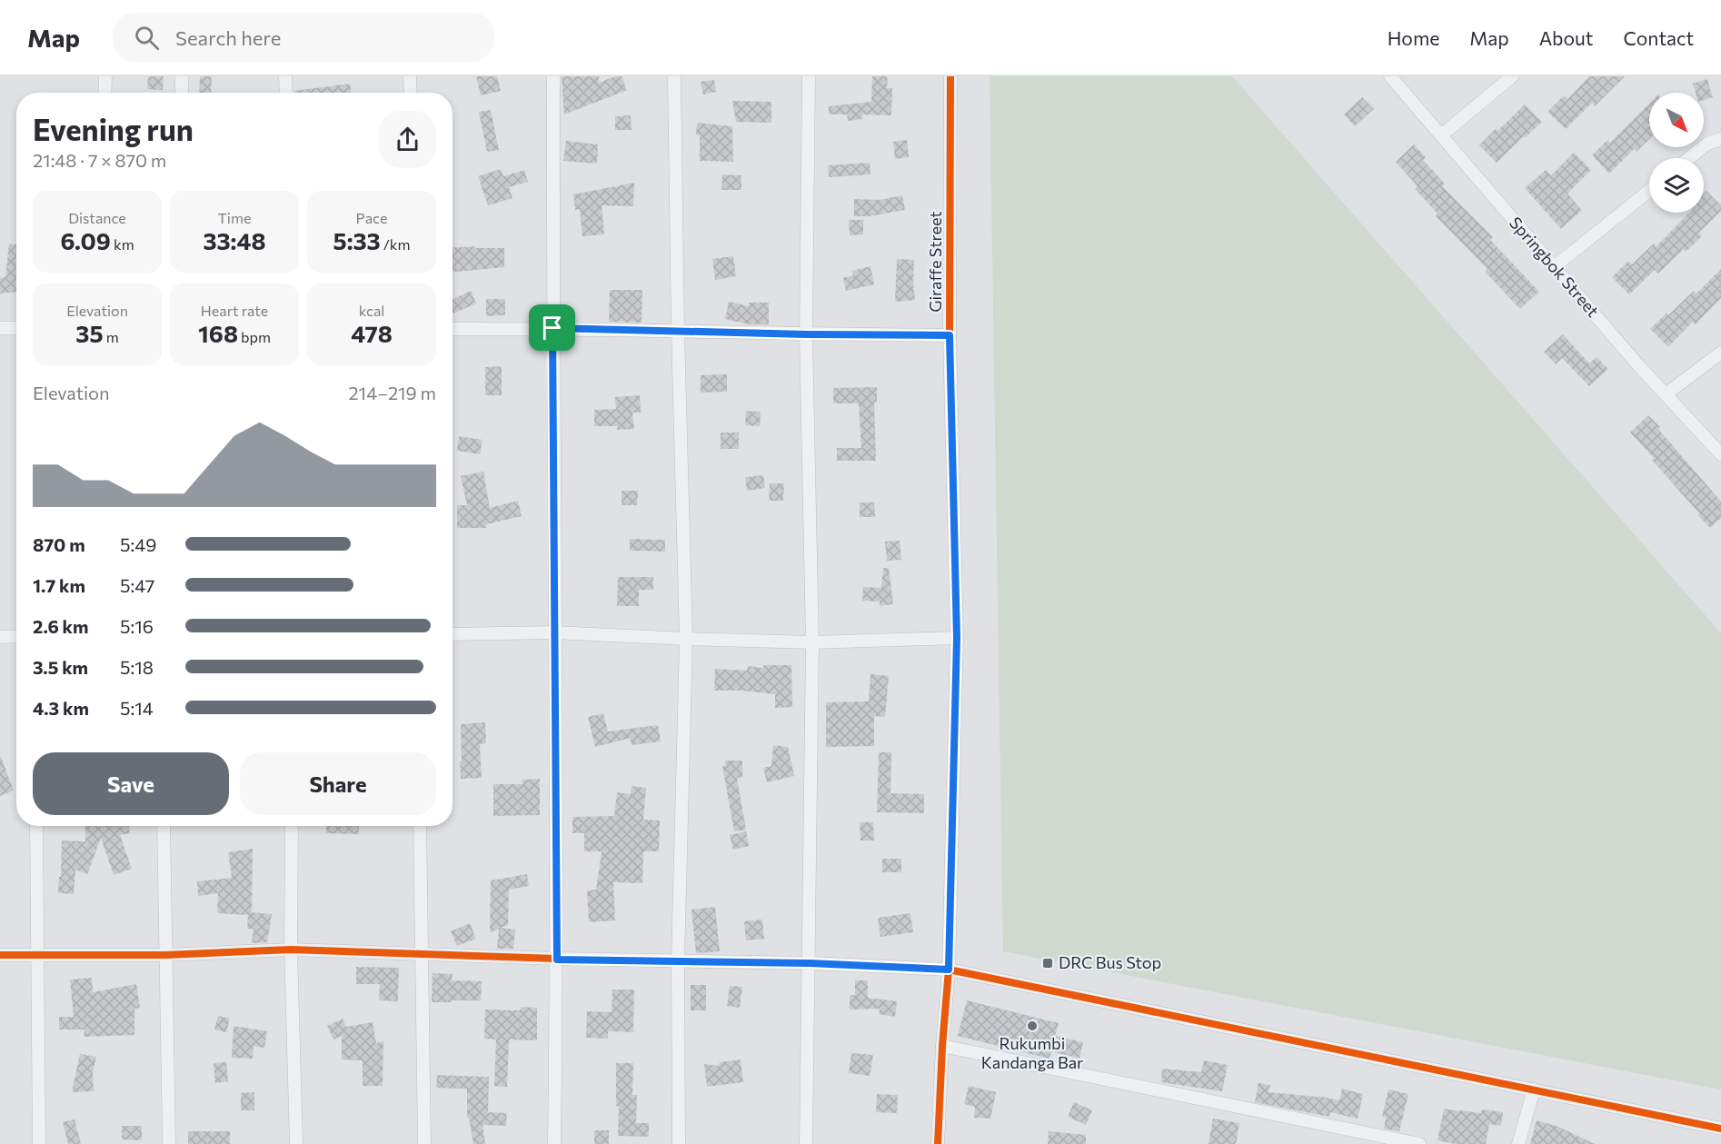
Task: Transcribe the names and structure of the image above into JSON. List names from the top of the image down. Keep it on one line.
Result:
{"streets":{"street":["Giraffe Street","Springbok Street"]},"places":{"transit":["DRC Bus Stop"],"other":["Rukumbi Kandanga Bar"]},"north":"bottom right","page":{"header":"Map","search":"Search here","nav":["Home","Map","About","Contact"],"heading":["Evening run","21:48 · 7 × 870 m"],"stats":[["Distance","6.09 km"],["Time","33:48"],["Pace","5:33 /km"],["Elevation","35 m"],["Heart rate","168 bpm"],["kcal","478"]],"chart":["Elevation","214–219 m"],"list":[{"name":"870 m","note":"5:49"},{"name":"1.7 km","note":"5:47"},{"name":"2.6 km","note":"5:16"},{"name":"3.5 km","note":"5:18"},{"name":"4.3 km","note":"5:14"}],"buttons":["Save","Share"]}}
